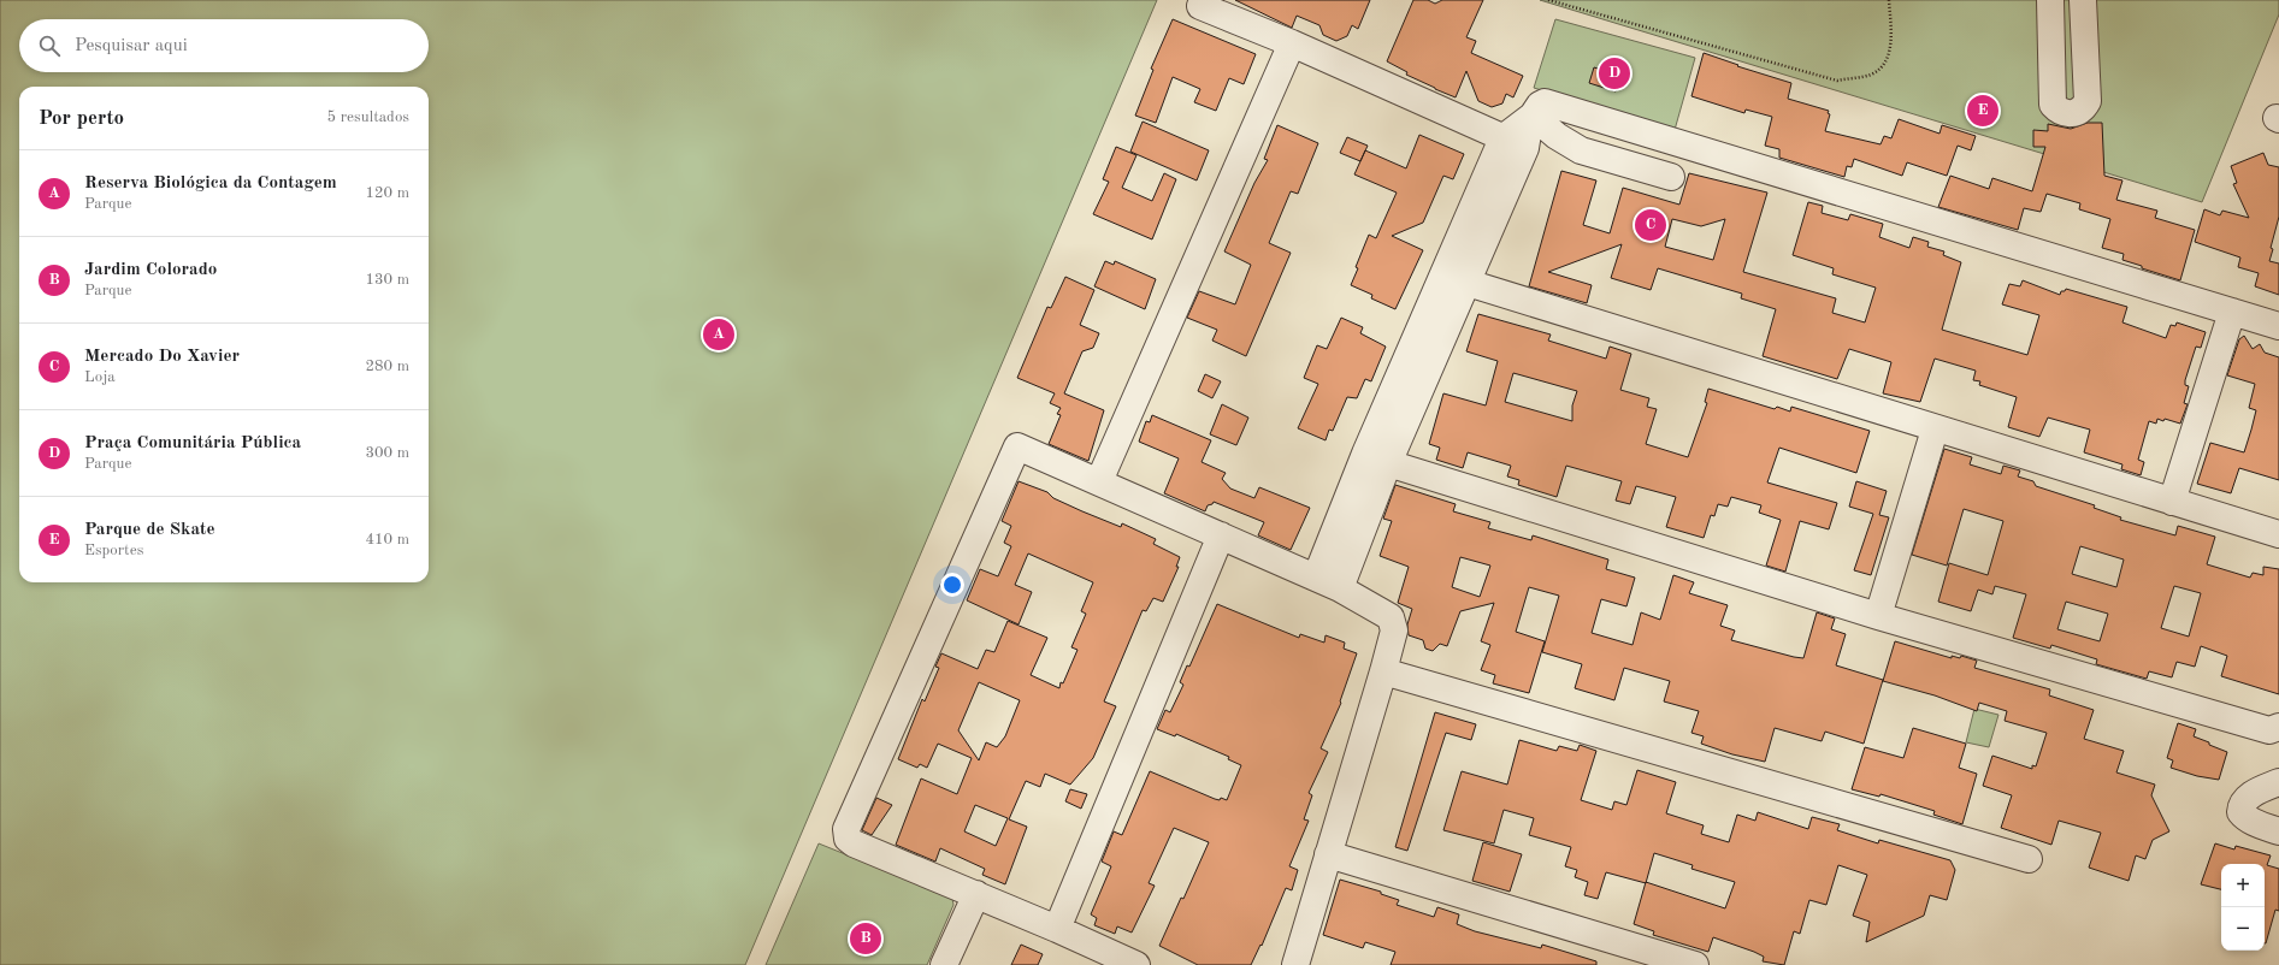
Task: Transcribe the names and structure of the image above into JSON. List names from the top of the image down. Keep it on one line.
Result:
{"page":{"search":"Pesquisar aqui","pins":["D","E","C","A","B"],"heading":["Por perto","5 resultados"],"list":[{"mark":"A","name":"Reserva Biológica da Contagem","note":"Parque","value":"120 m"},{"mark":"B","name":"Jardim Colorado","note":"Parque","value":"130 m"},{"mark":"C","name":"Mercado Do Xavier","note":"Loja","value":"280 m"},{"mark":"D","name":"Praça Comunitária Pública","note":"Parque","value":"300 m"},{"mark":"E","name":"Parque de Skate","note":"Esportes","value":"410 m"}],"map_buttons":["+","−"]}}
